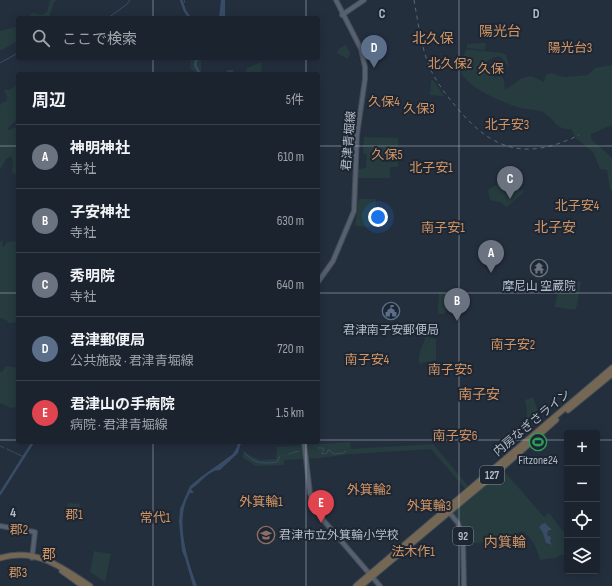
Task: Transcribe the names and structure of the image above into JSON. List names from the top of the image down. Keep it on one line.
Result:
{"streets":{"highway":["内房なぎさライン","127"],"main road":["君津青堀線","92"]},"crossings":[["内房なぎさライン","92"]],"districts":["陽光台","北久保","陽光台3","北久保2","久保","久保4","久保3","北子安3","久保5","北子安1","北子安4","北子安","南子安1","南子安2","南子安4","南子安5","南子安","南子安6","外箕輪2","外箕輪1","外箕輪3","郡1","常代1","郡2","内箕輪","法木作1","郡","郡3"],"places":{"temple":["摩尼山 空蔵院"],"public building":["君津南子安郵便局"],"sports":["Fitzone24"],"school or university":["君津市立外箕輪小学校"]},"page":{"search":"ここで検索","pins":["D","C","A","B","E"],"heading":["周辺","5件"],"list":[{"mark":"A","name":"神明神社","note":"寺社","value":"610 m"},{"mark":"B","name":"子安神社","note":"寺社","value":"630 m"},{"mark":"C","name":"秀明院","note":"寺社","value":"640 m"},{"mark":"D","name":"君津郵便局","note":"公共施設 · 君津青堀線","value":"720 m"},{"mark":"E","name":"君津山の手病院","note":"病院 · 君津青堀線","value":"1.5 km"}],"map_buttons":["+","−"]},"grid":{"columns":["C","D"],"rows":["4"]}}
